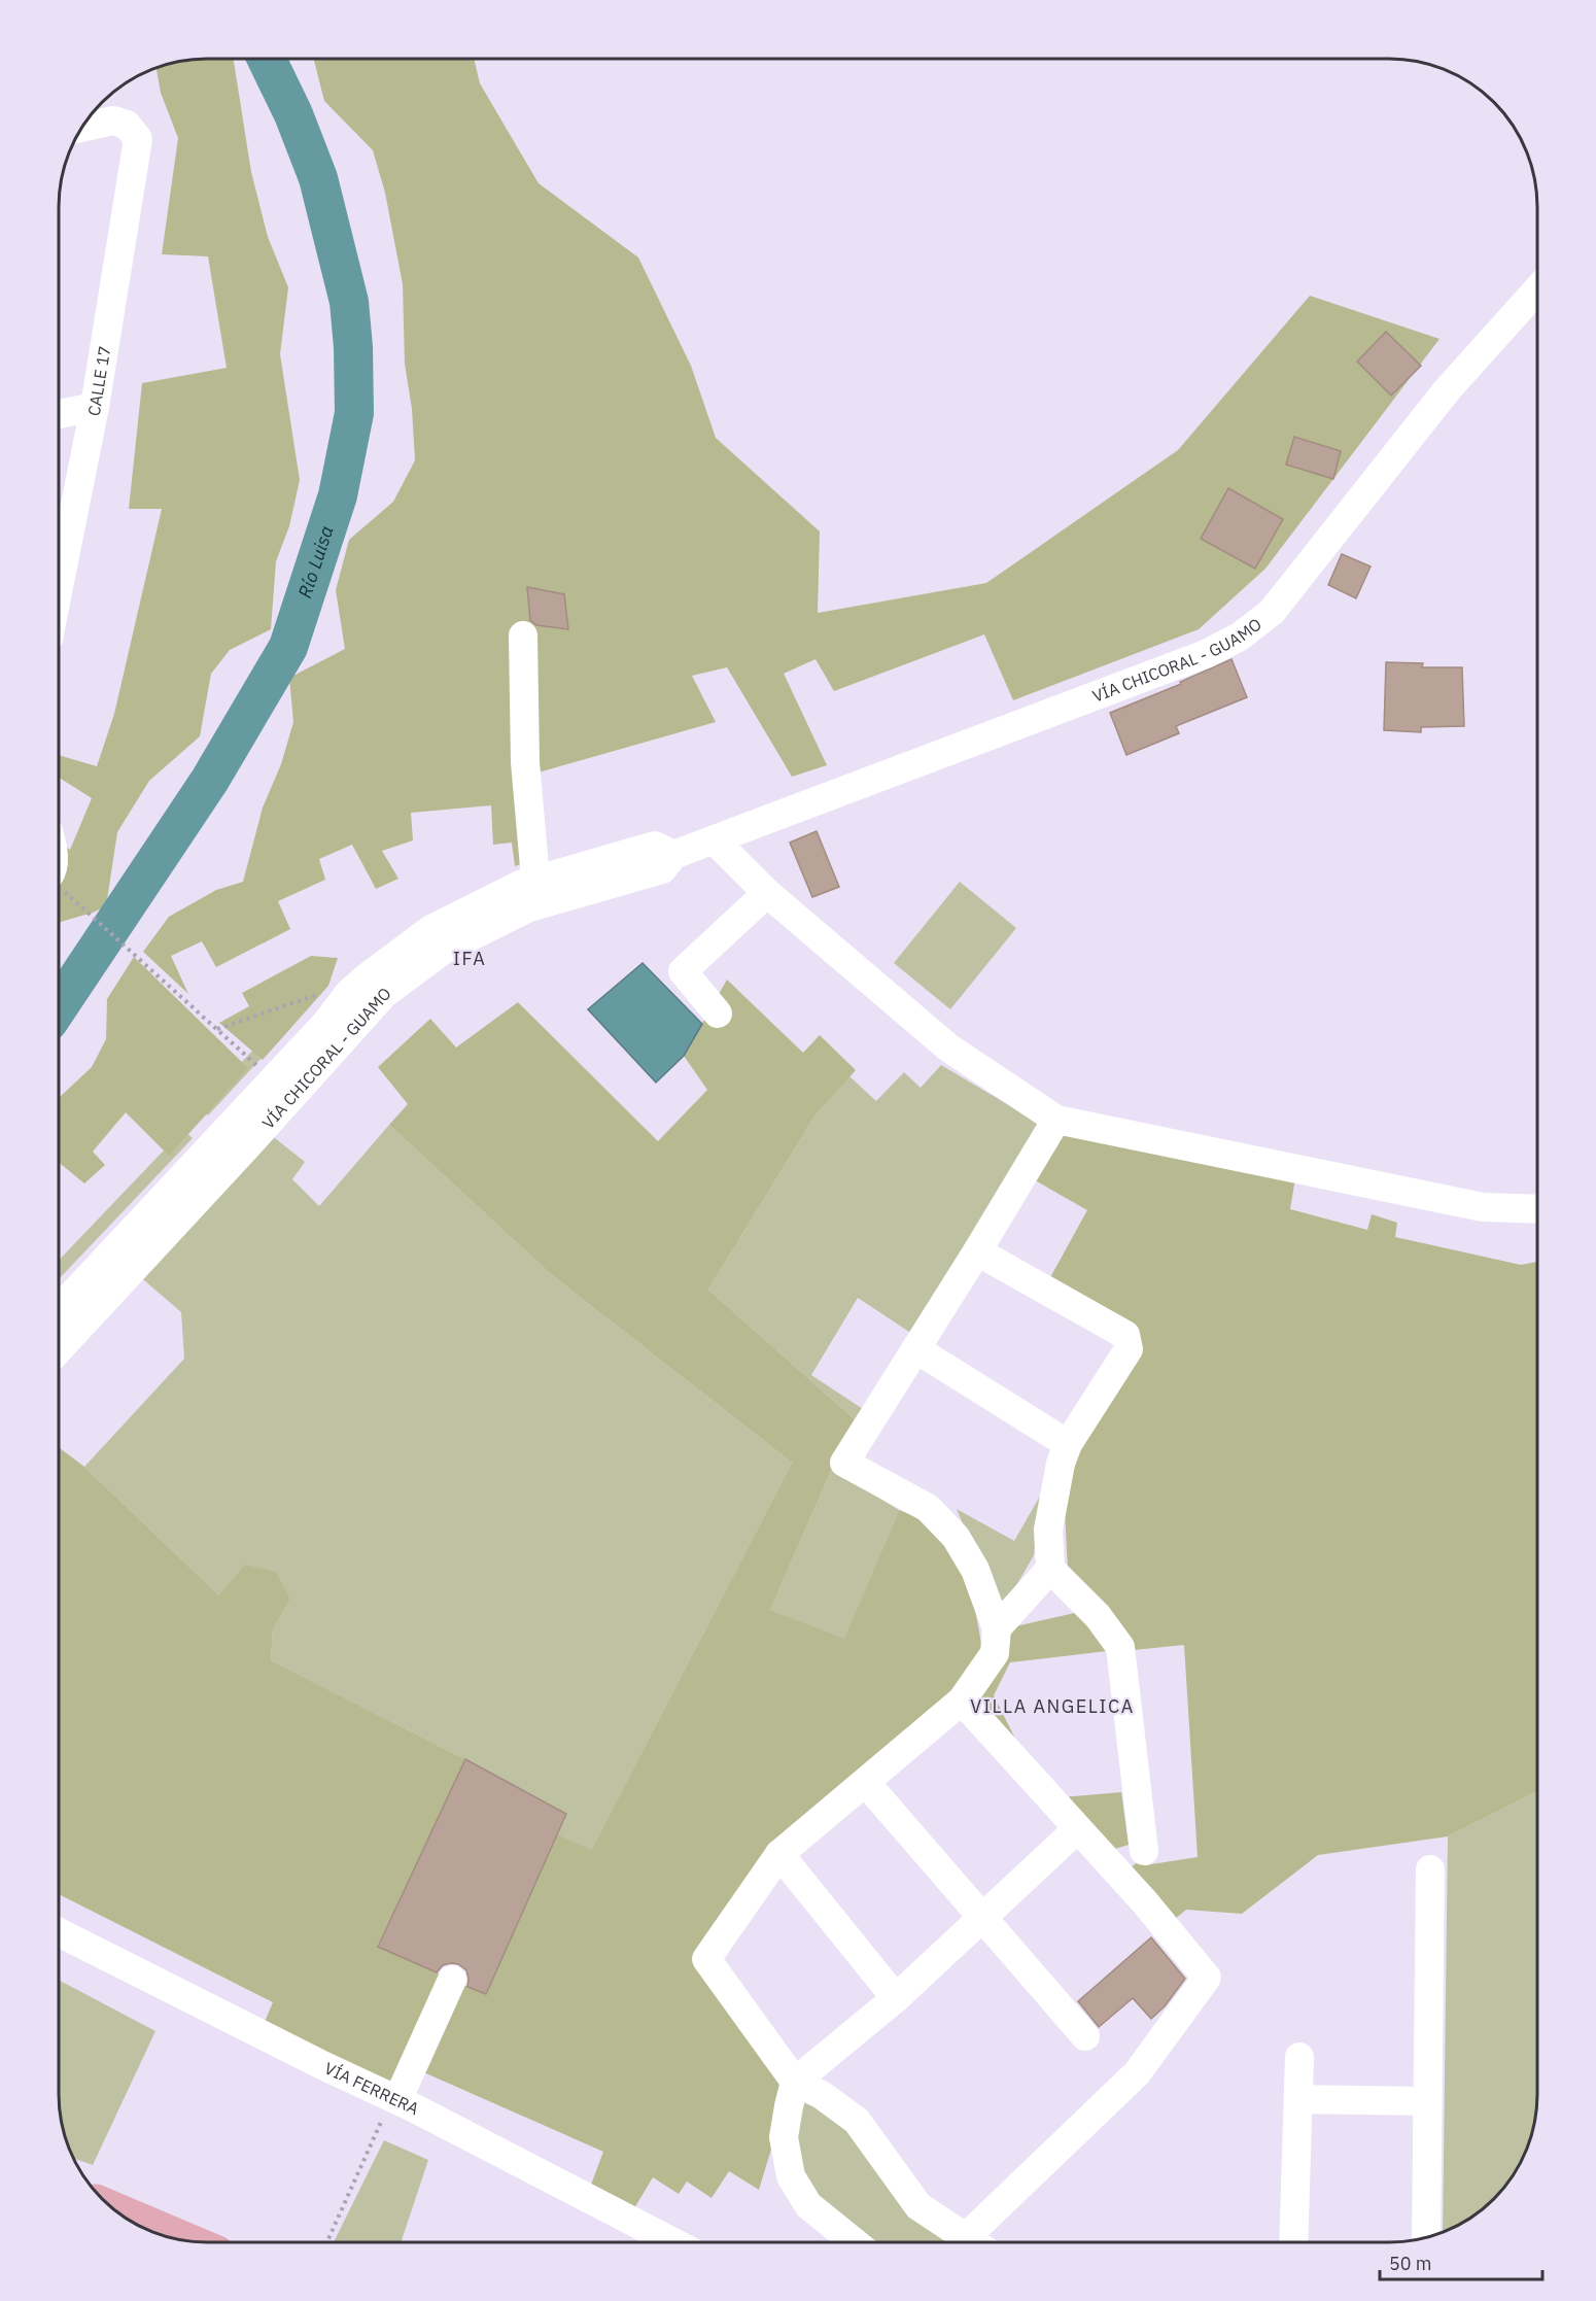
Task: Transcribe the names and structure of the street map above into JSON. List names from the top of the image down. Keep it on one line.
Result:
{"streets":{"street":["CALLE 17","VÍA CHICORAL - GUAMO","VÍA FERRERA"]},"districts":["IFA","VILLA ANGELICA"],"water":["Río Luisa"],"scale_bar":"50 m"}
